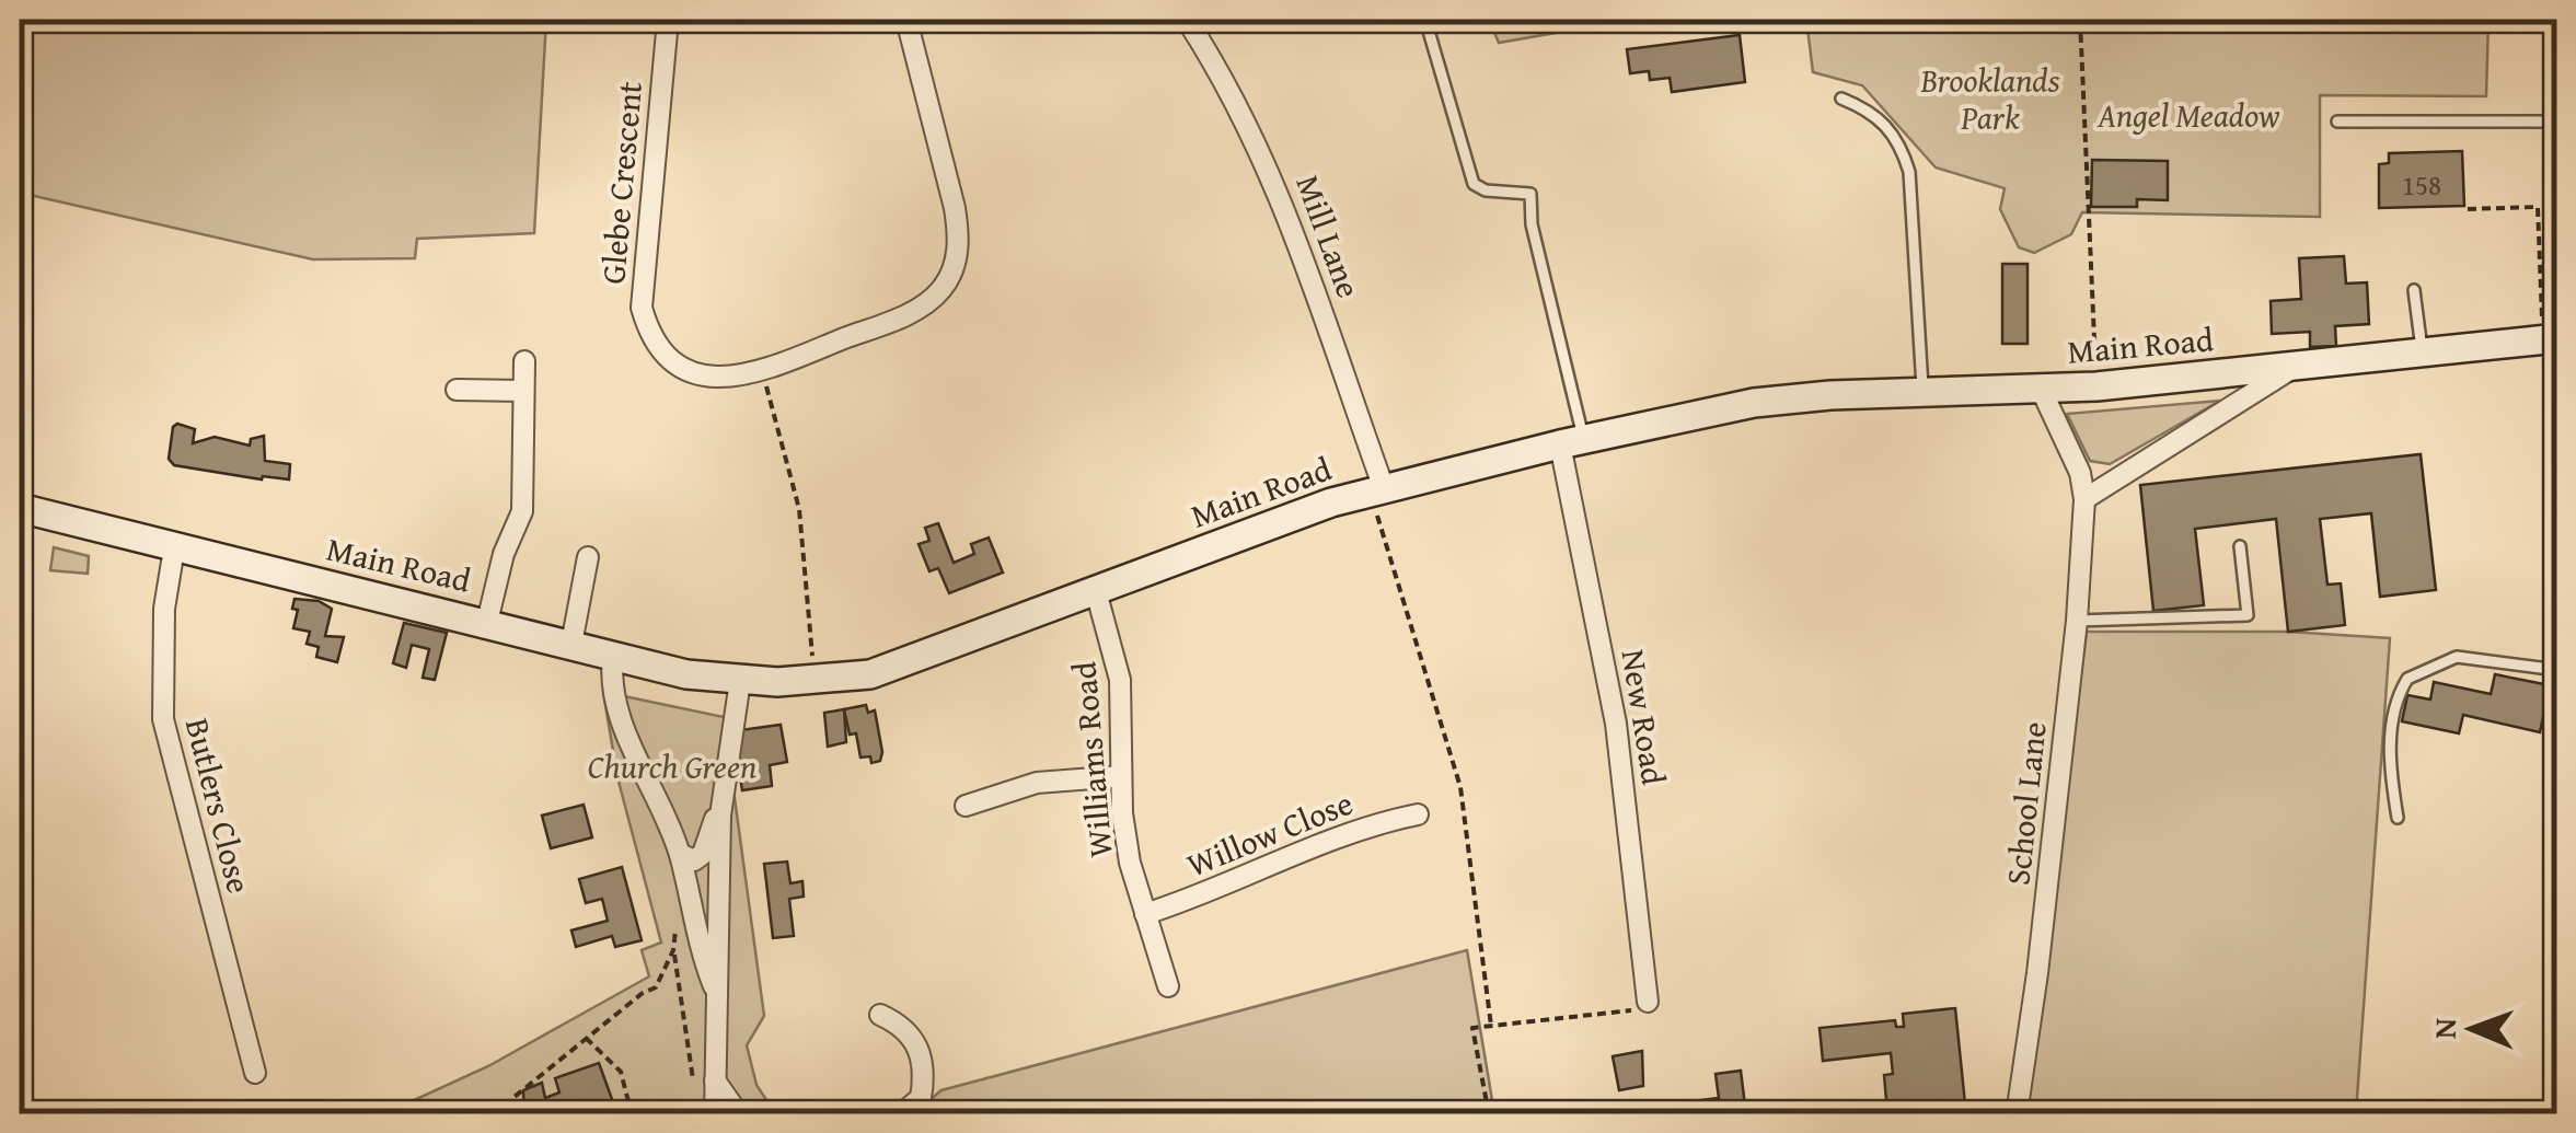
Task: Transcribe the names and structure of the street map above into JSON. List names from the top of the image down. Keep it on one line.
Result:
{"streets":{"main road":["Main Road"],"street":["Glebe Crescent","Mill Lane","New Road","Williams Road","School Lane","Butlers Close","Willow Close"]},"crossings":[["Mill Lane","Main Road"],["Main Road","New Road"],["Main Road","Williams Road"],["Main Road","School Lane"],["Main Road","Butlers Close"],["Williams Road","Willow Close"]],"parks":["Brooklands Park","Angel Meadow","Church Green"],"house_numbers":["158"],"north":"left"}
